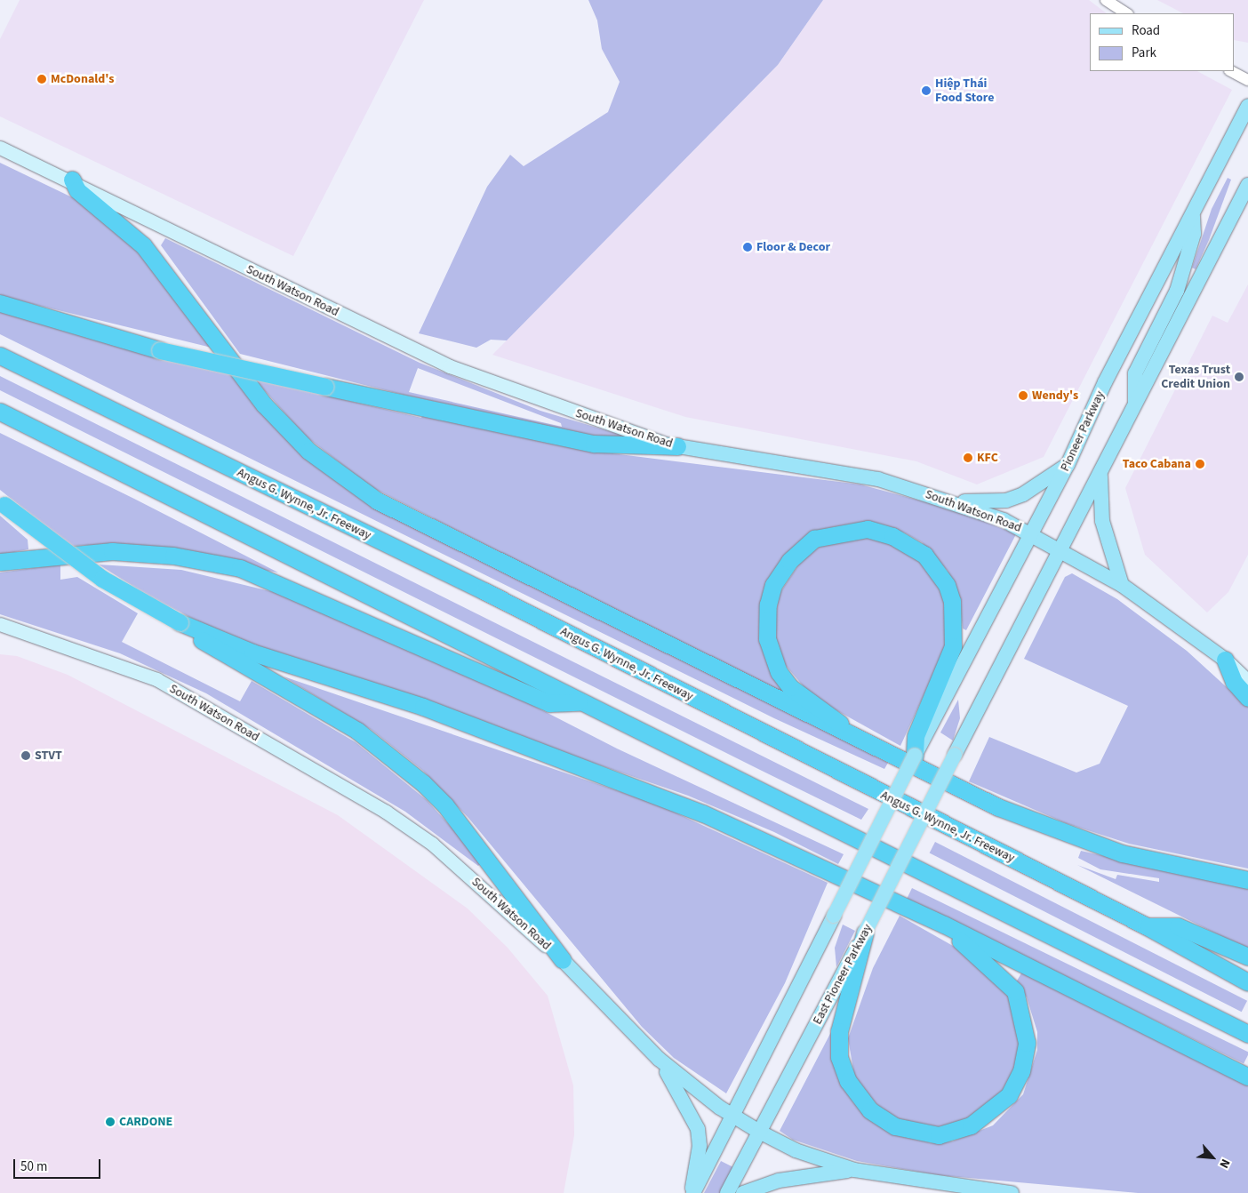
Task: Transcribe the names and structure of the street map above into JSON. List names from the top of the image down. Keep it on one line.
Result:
{"streets":{"highway":["Angus G. Wynne, Jr. Freeway"],"main road":["South Watson Road","Pioneer Parkway","East Pioneer Parkway"]},"crossings":[["South Watson Road","Pioneer Parkway"],["South Watson Road","East Pioneer Parkway"]],"places":["McDonald's","Hiệp Thái Food Store","Floor & Decor","Texas Trust Credit Union","Wendy's","KFC","Taco Cabana","STVT","CARDONE"],"legend":["Road","Park"],"scale_bar":"50 m","north":"bottom right"}
